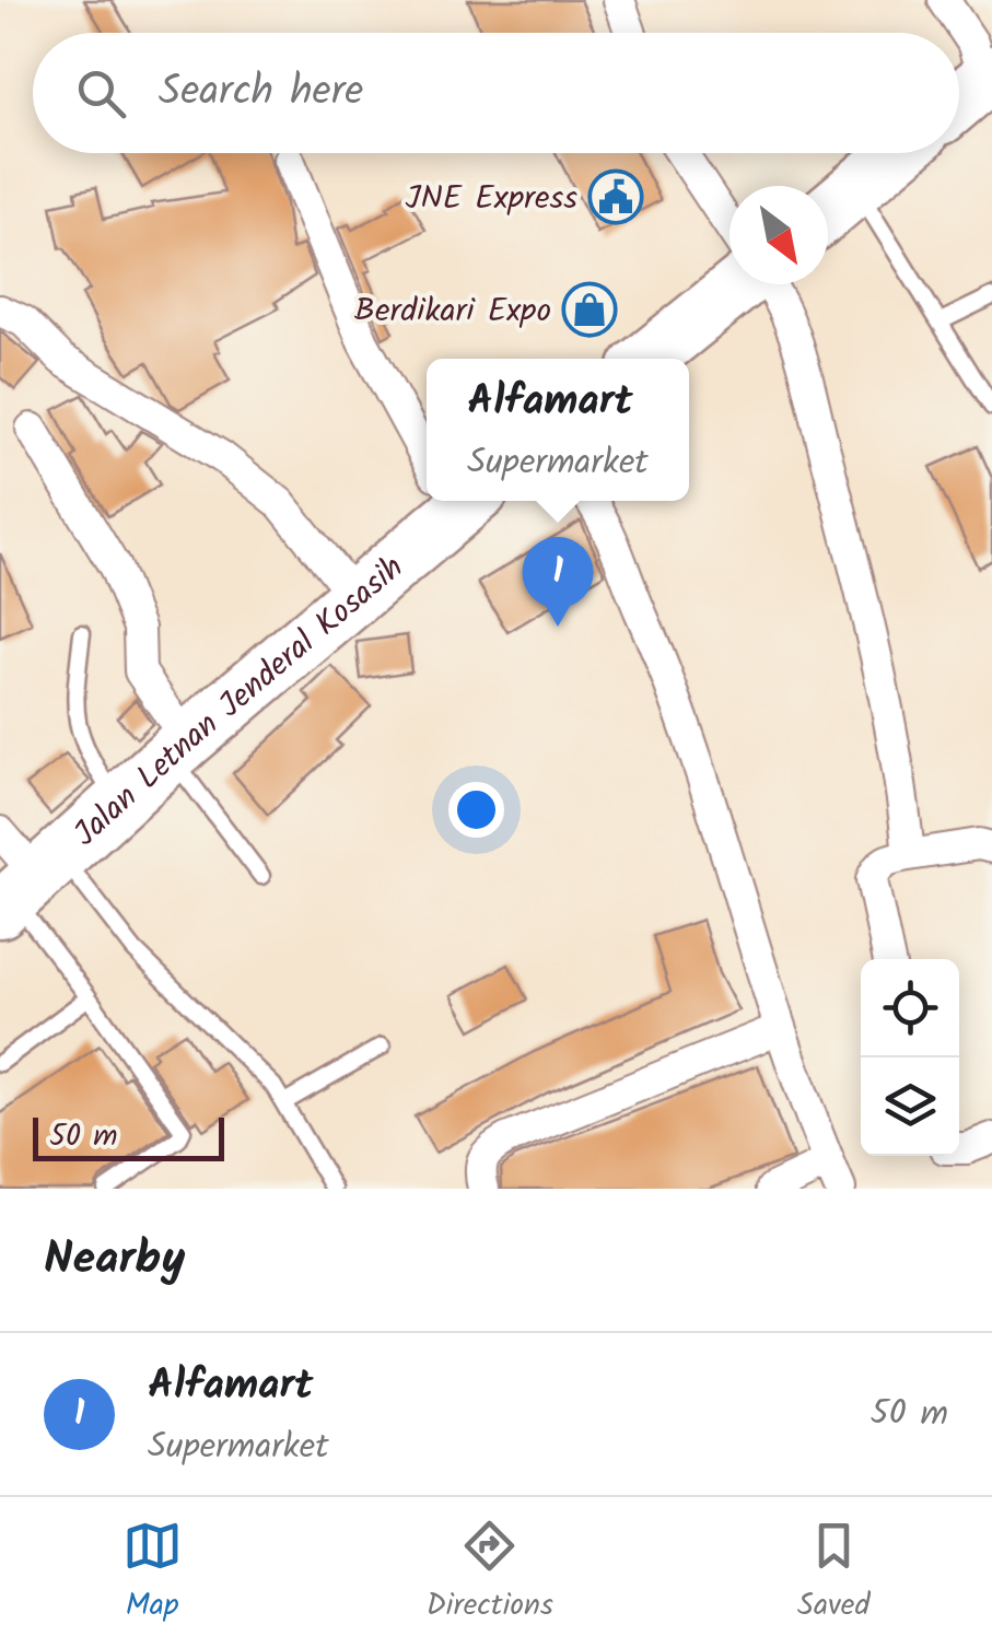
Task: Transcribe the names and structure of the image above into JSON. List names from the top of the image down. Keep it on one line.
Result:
{"streets":{"highway":["Jalan Letnan Jenderal Kosasih"]},"places":{"public building":["JNE Express"],"shop":["Berdikari Expo"]},"scale_bar":"50 m","north":"bottom right","page":{"search":"Search here","popup":["Alfamart","Supermarket"],"pins":"1","scale":"50 m","heading":"Nearby","list":[{"mark":"1","name":"Alfamart","note":"Supermarket","value":"50 m"}],"nav":["Map","Directions","Saved"]}}
